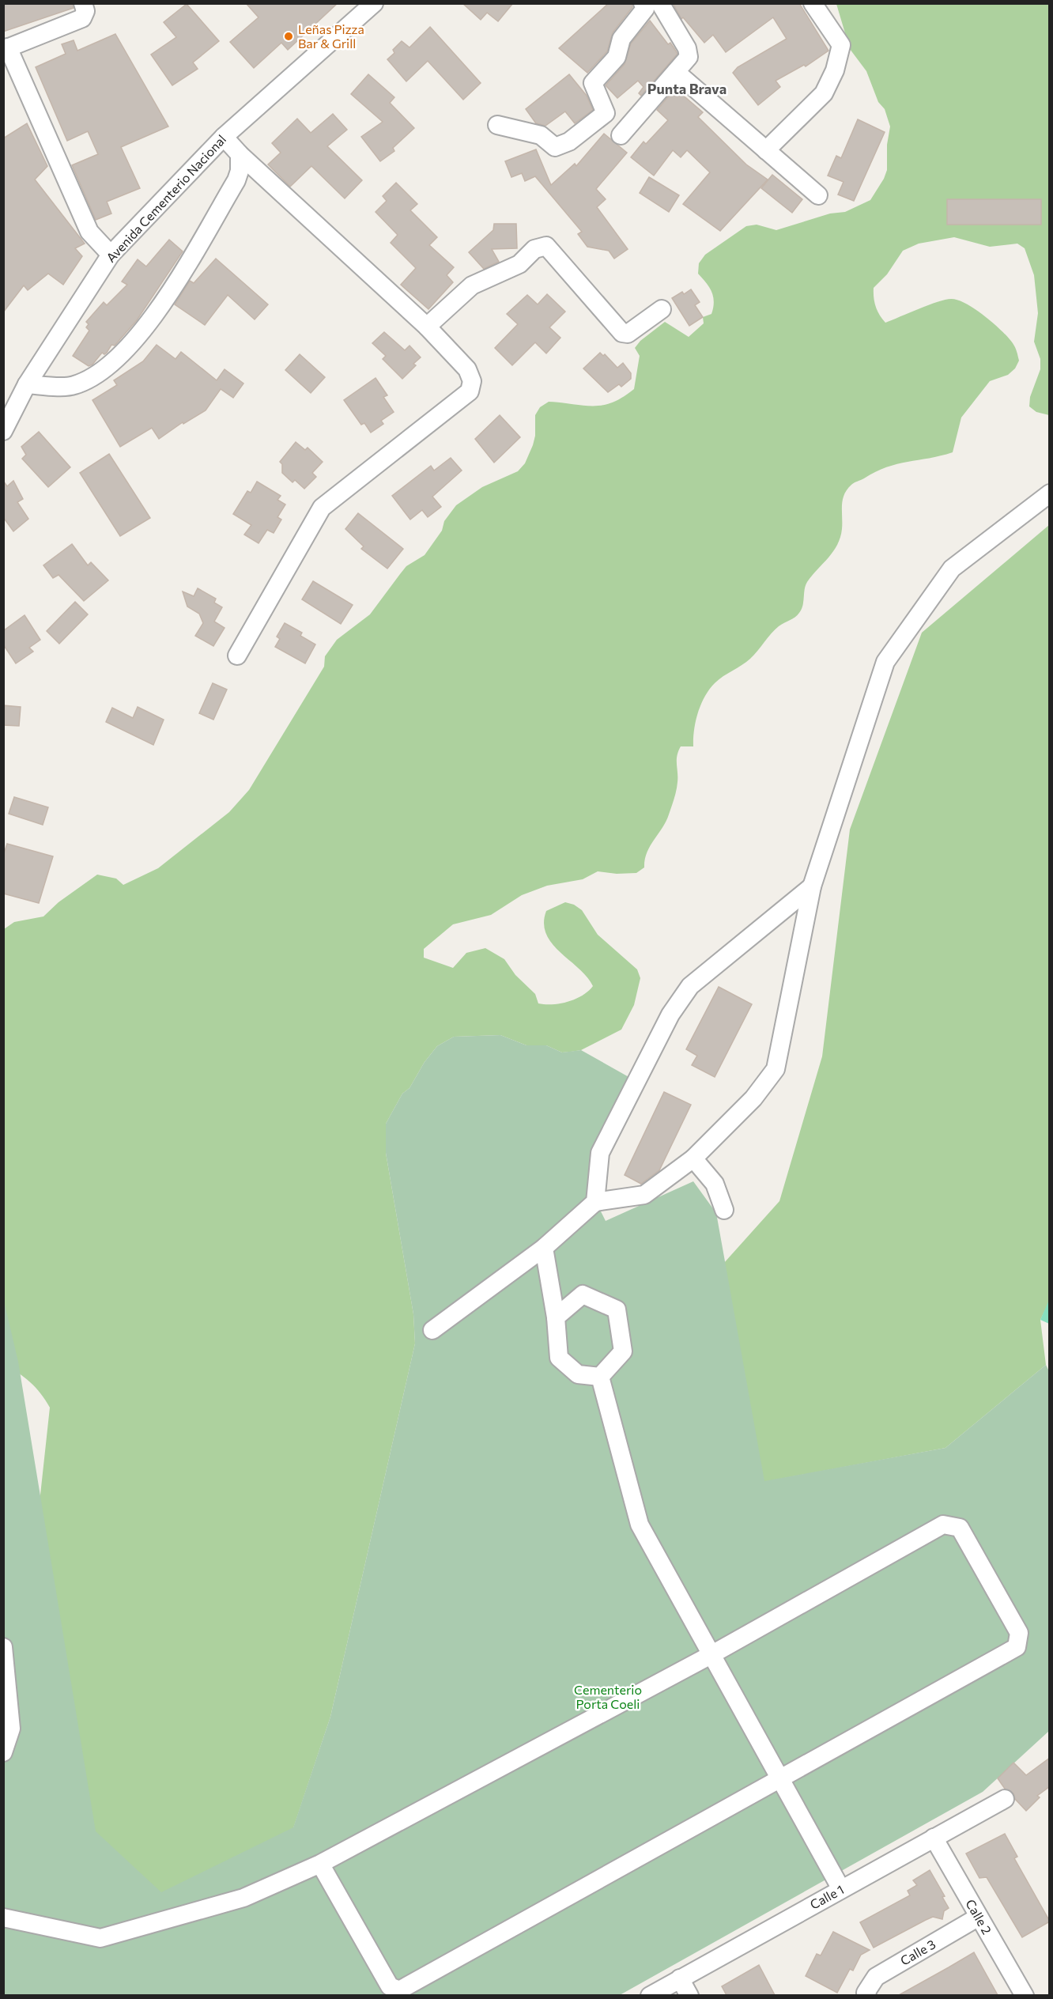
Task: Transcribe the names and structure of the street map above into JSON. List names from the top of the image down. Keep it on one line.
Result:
{"streets":{"street":["Avenida Cementerio Nacional","Calle 1","Calle 2","Calle 3"]},"crossings":[["Calle 1","Calle 2"],["Calle 2","Calle 3"]],"districts":["Punta Brava"],"parks":["Cementerio Porta Coeli"],"places":["Leñas Pizza Bar & Grill"]}
